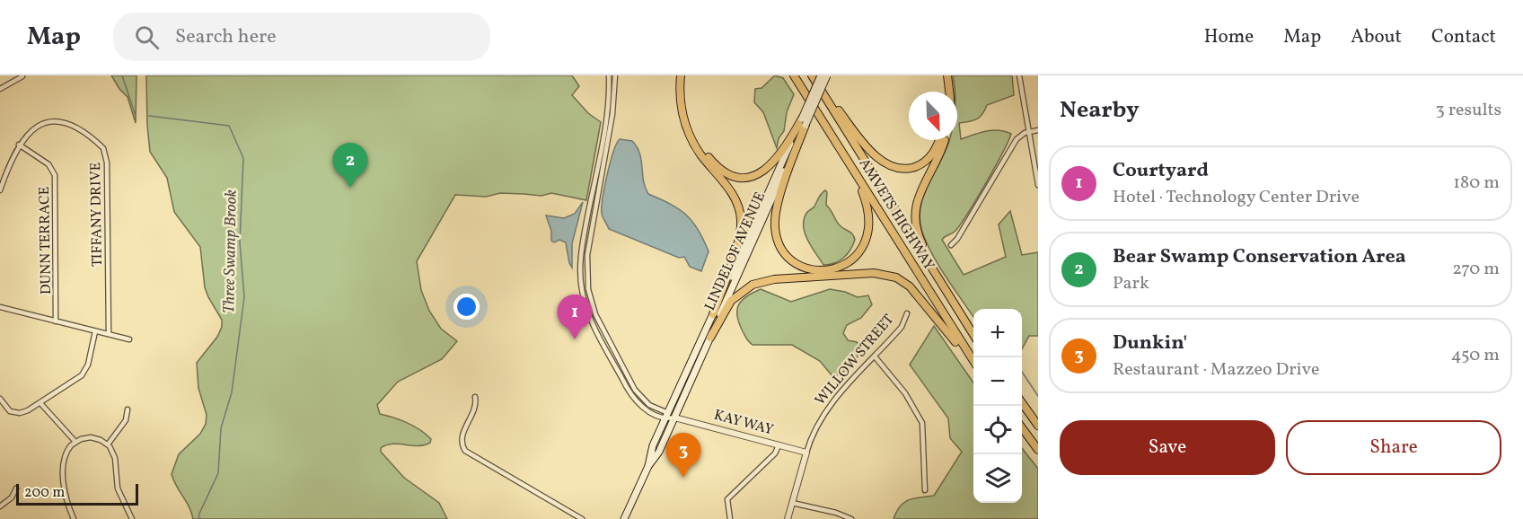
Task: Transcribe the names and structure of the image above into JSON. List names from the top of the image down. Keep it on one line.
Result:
{"streets":{"highway":["AMVETS HIGHWAY"],"main road":["LINDELOF AVENUE"],"street":["TIFFANY DRIVE","DUNN TERRACE","WILLOW STREET","KAY WAY"]},"crossings":[["TIFFANY DRIVE","DUNN TERRACE"],["AMVETS HIGHWAY","LINDELOF AVENUE"],["LINDELOF AVENUE","KAY WAY"],["WILLOW STREET","KAY WAY"]],"water":["Three Swamp Brook"],"scale_bar":"200 m","north":"bottom right","page":{"header":"Map","search":"Search here","nav":["Home","Map","About","Contact"],"heading":["Nearby","3 results"],"pins":["2","1","3"],"list":[{"mark":"1","name":"Courtyard","note":"Hotel · Technology Center Drive","value":"180 m"},{"mark":"2","name":"Bear Swamp Conservation Area","note":"Park","value":"270 m"},{"mark":"3","name":"Dunkin'","note":"Restaurant · Mazzeo Drive","value":"450 m"}],"map_buttons":["+","−"],"buttons":["Save","Share"],"scale":"200 m"}}
